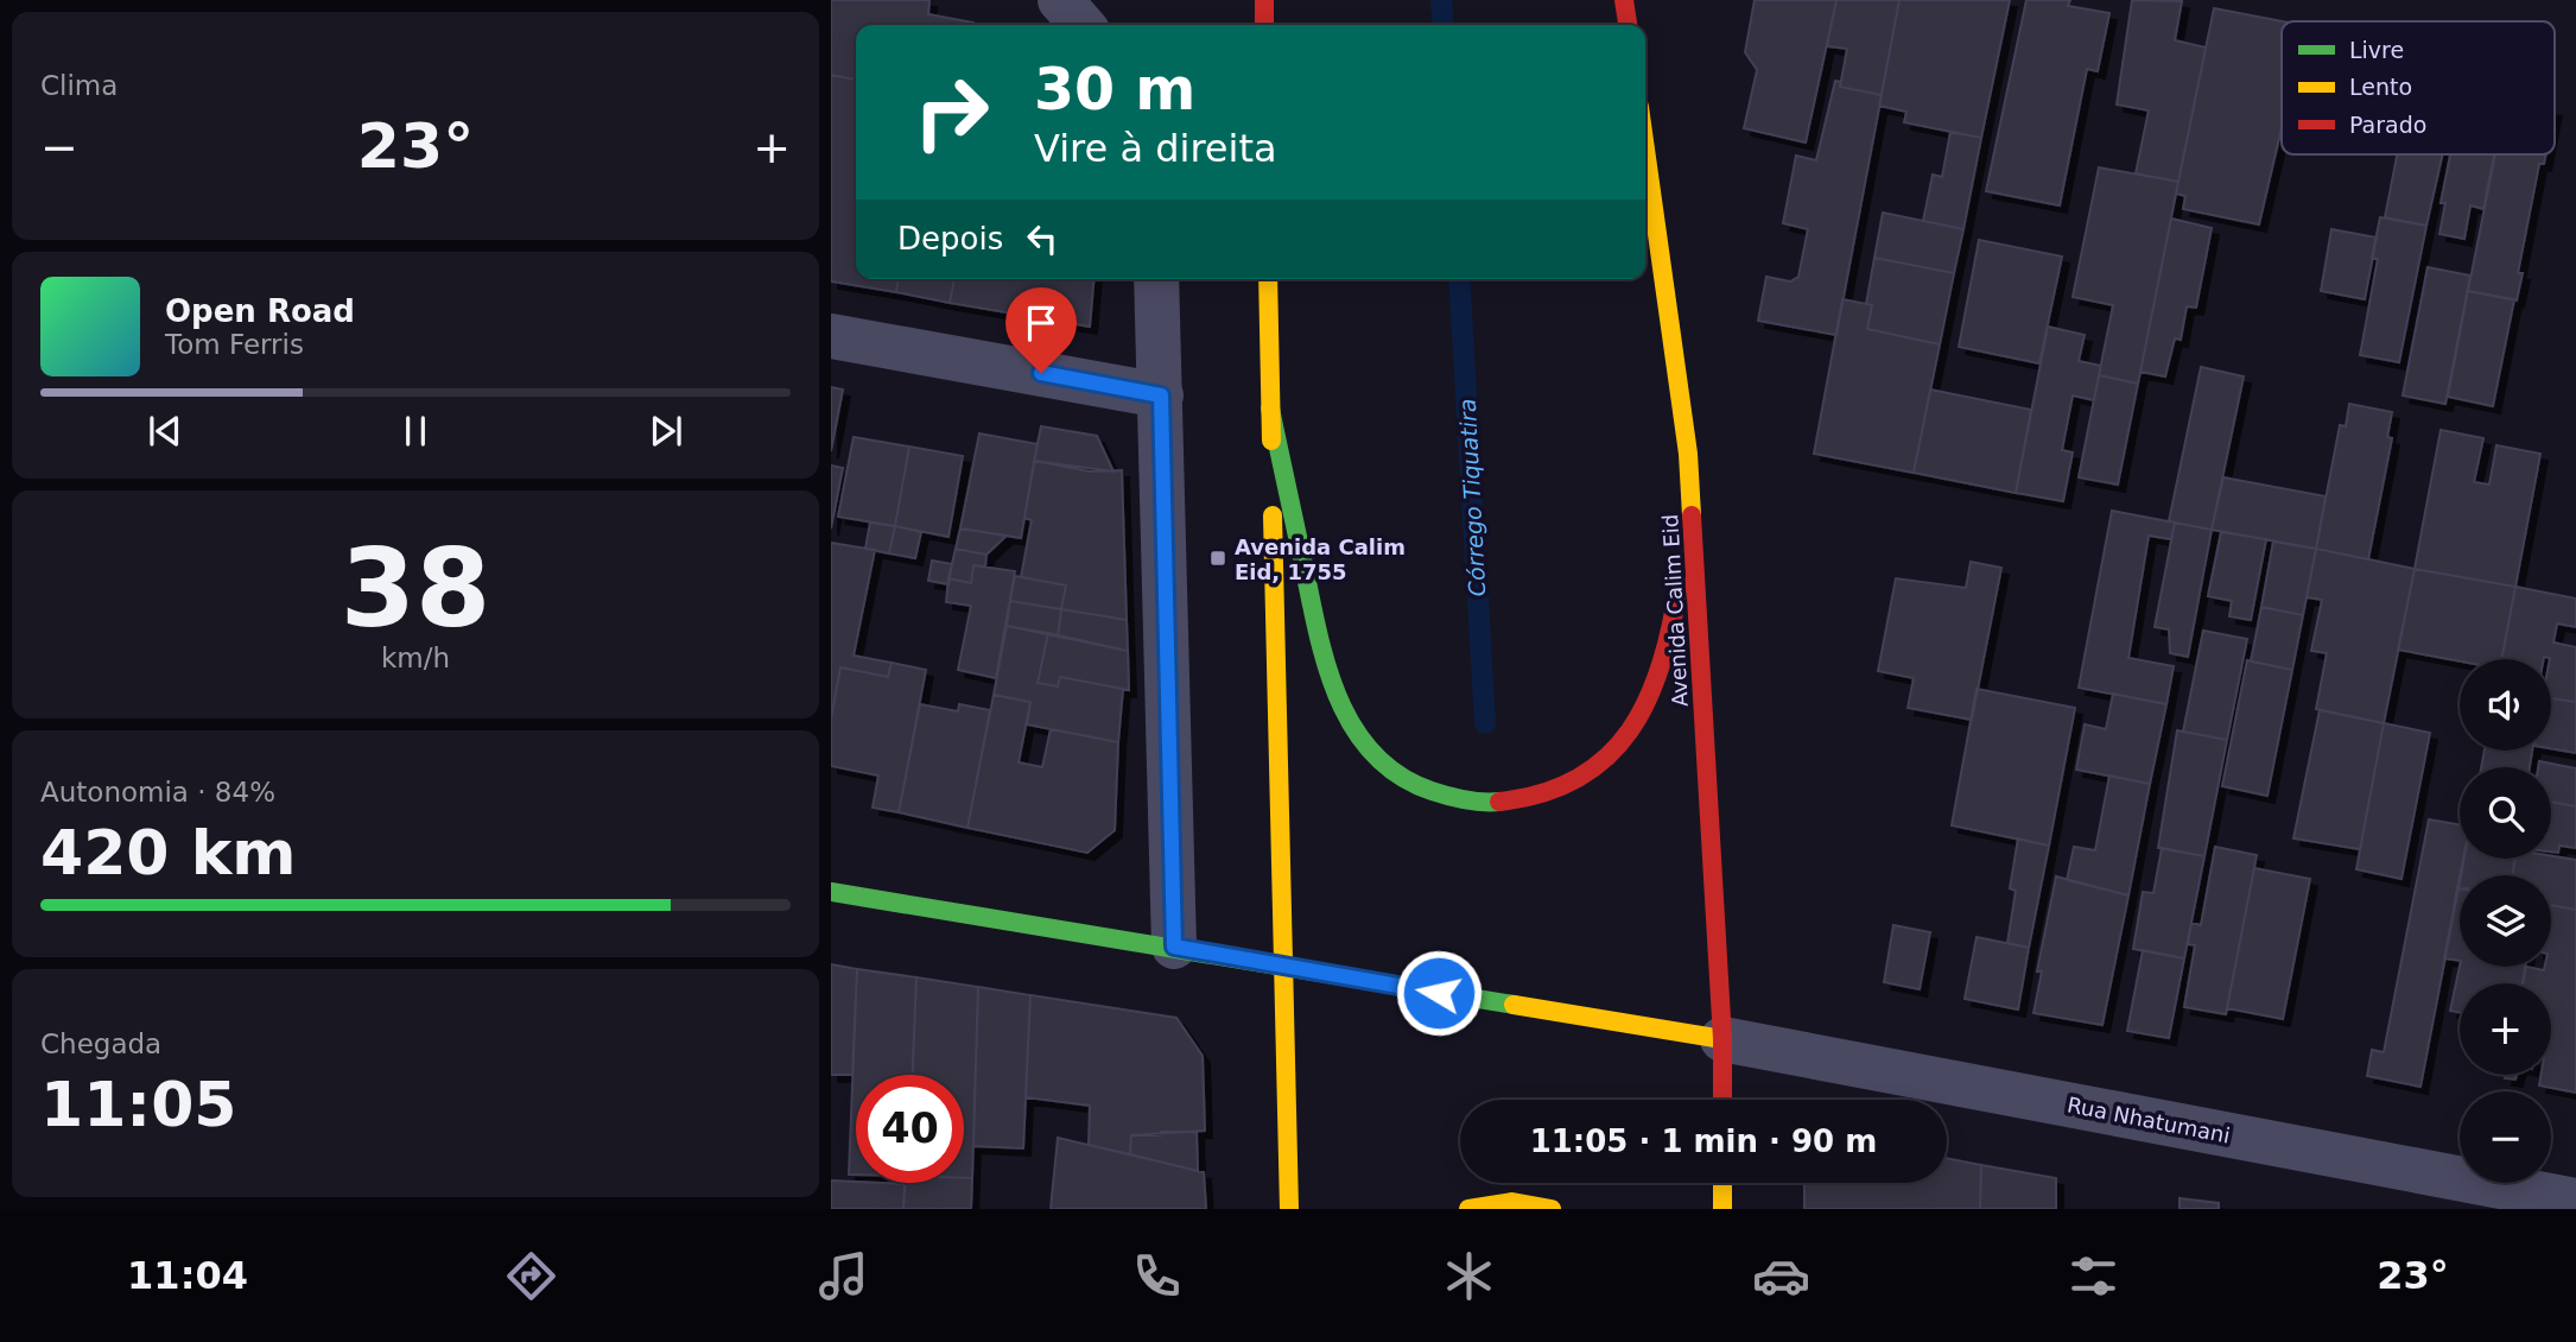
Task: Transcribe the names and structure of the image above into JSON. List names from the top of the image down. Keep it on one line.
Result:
{"streets":{"main road":["Avenida Calim Eid"],"street":["Rua Nhatumani"]},"crossings":[["Avenida Calim Eid","Rua Nhatumani"]],"water":["Córrego Tiquatira"],"places":{"transit":["Avenida Calim Eid, 1755"]},"legend":["Livre","Lento","Parado"],"page":{"tile":["Clima",["38","km/h"],["Autonomia · 84%","420 km"],["Chegada","11:05"]],"turn":["30 m","Vire à direita"],"heat":["−","23°","+"],"then":"Depois","song":["Open Road","Tom Ferris"],"map_buttons":["+","−"],"limit":"40","trip":"11:05 · 1 min · 90 m","tabs":["11:04","23°"]}}
